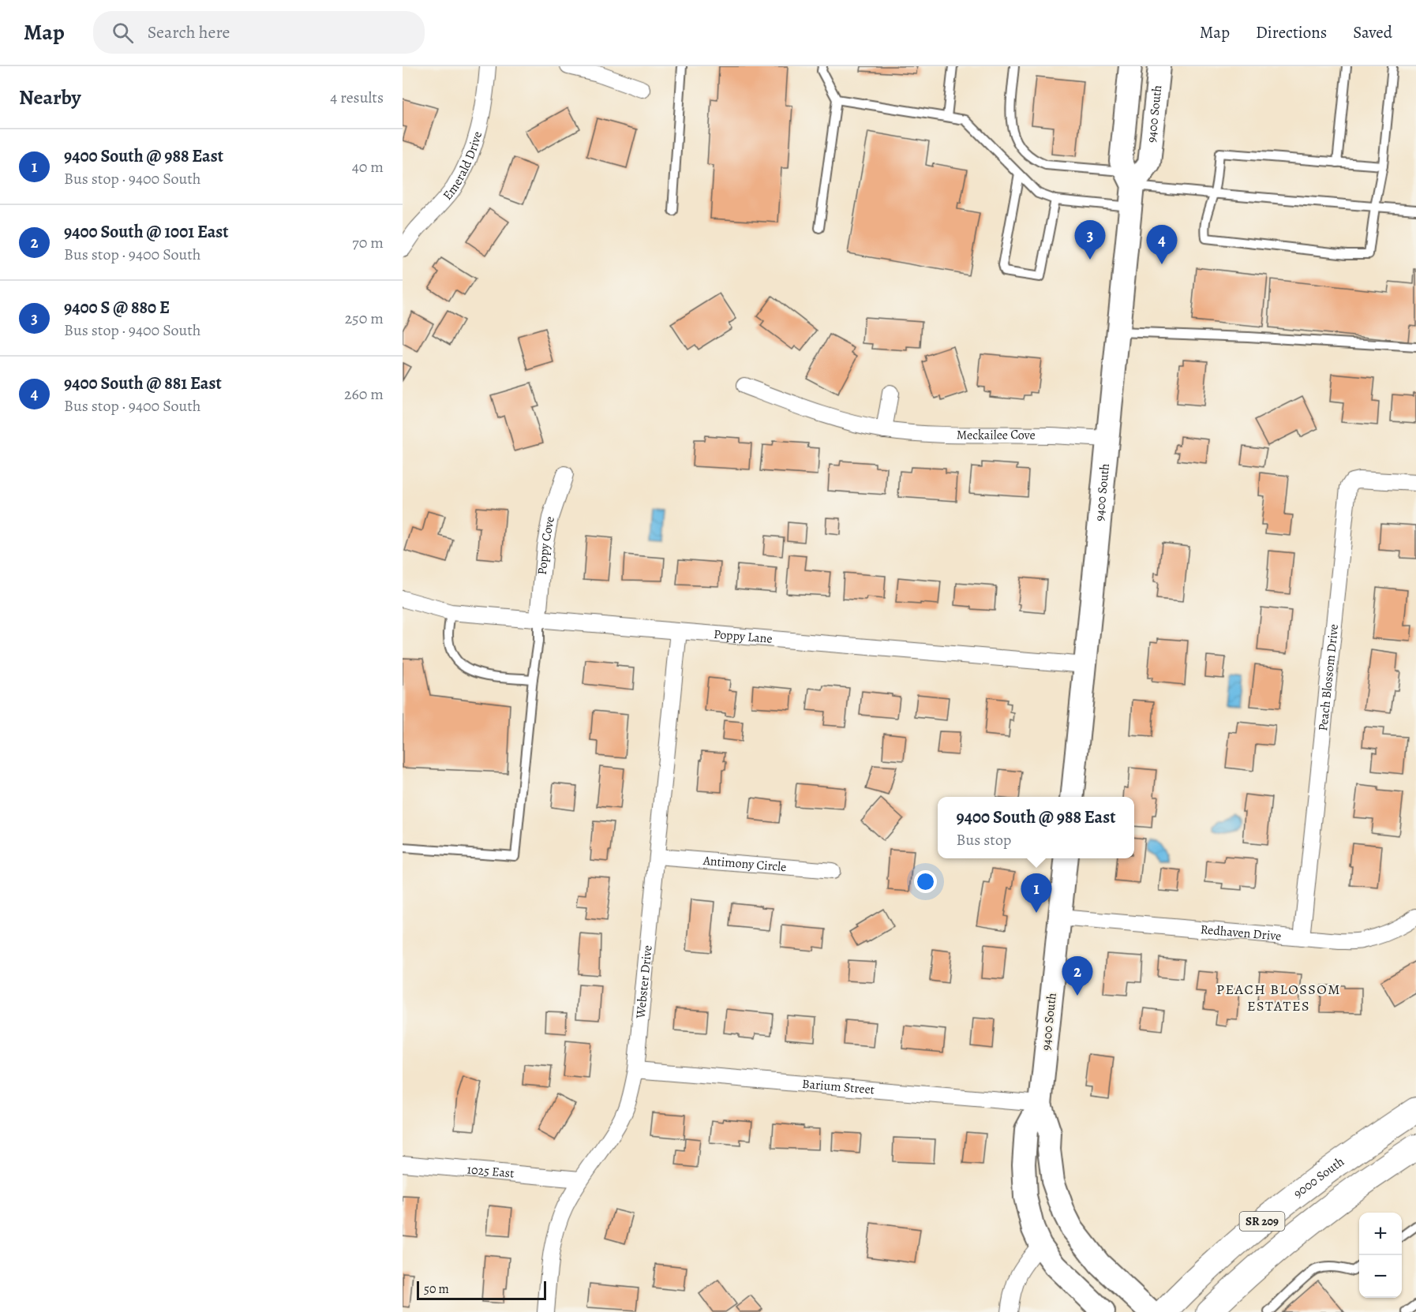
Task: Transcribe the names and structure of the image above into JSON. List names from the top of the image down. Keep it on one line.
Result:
{"streets":{"main road":["9400 South","9000 South","SR 209"],"street":["Emerald Drive","Meckailee Cove","Poppy Cove","Poppy Lane","Peach Blossom Drive","Antimony Circle","Redhaven Drive","Webster Drive","Barium Street","1025 East"]},"crossings":[["9400 South","Meckailee Cove"],["9400 South","Poppy Lane"],["9400 South","Redhaven Drive"],["9400 South","Barium Street"],["Poppy Cove","Poppy Lane"],["Poppy Lane","Webster Drive"],["Peach Blossom Drive","Redhaven Drive"],["Antimony Circle","Webster Drive"],["Webster Drive","Barium Street"],["Webster Drive","1025 East"]],"districts":["PEACH BLOSSOM ESTATES"],"scale_bar":"50 m","page":{"header":"Map","search":"Search here","nav":["Map","Directions","Saved"],"heading":["Nearby","4 results"],"list":[{"mark":"1","name":"9400 South @ 988 East","note":"Bus stop · 9400 South","value":"40 m"},{"mark":"2","name":"9400 South @ 1001 East","note":"Bus stop · 9400 South","value":"70 m"},{"mark":"3","name":"9400 S @ 880 E","note":"Bus stop · 9400 South","value":"250 m"},{"mark":"4","name":"9400 South @ 881 East","note":"Bus stop · 9400 South","value":"260 m"}],"pins":["3","4","1","2"],"popup":["9400 South @ 988 East","Bus stop"],"map_buttons":["+","−"],"scale":"50 m"}}
